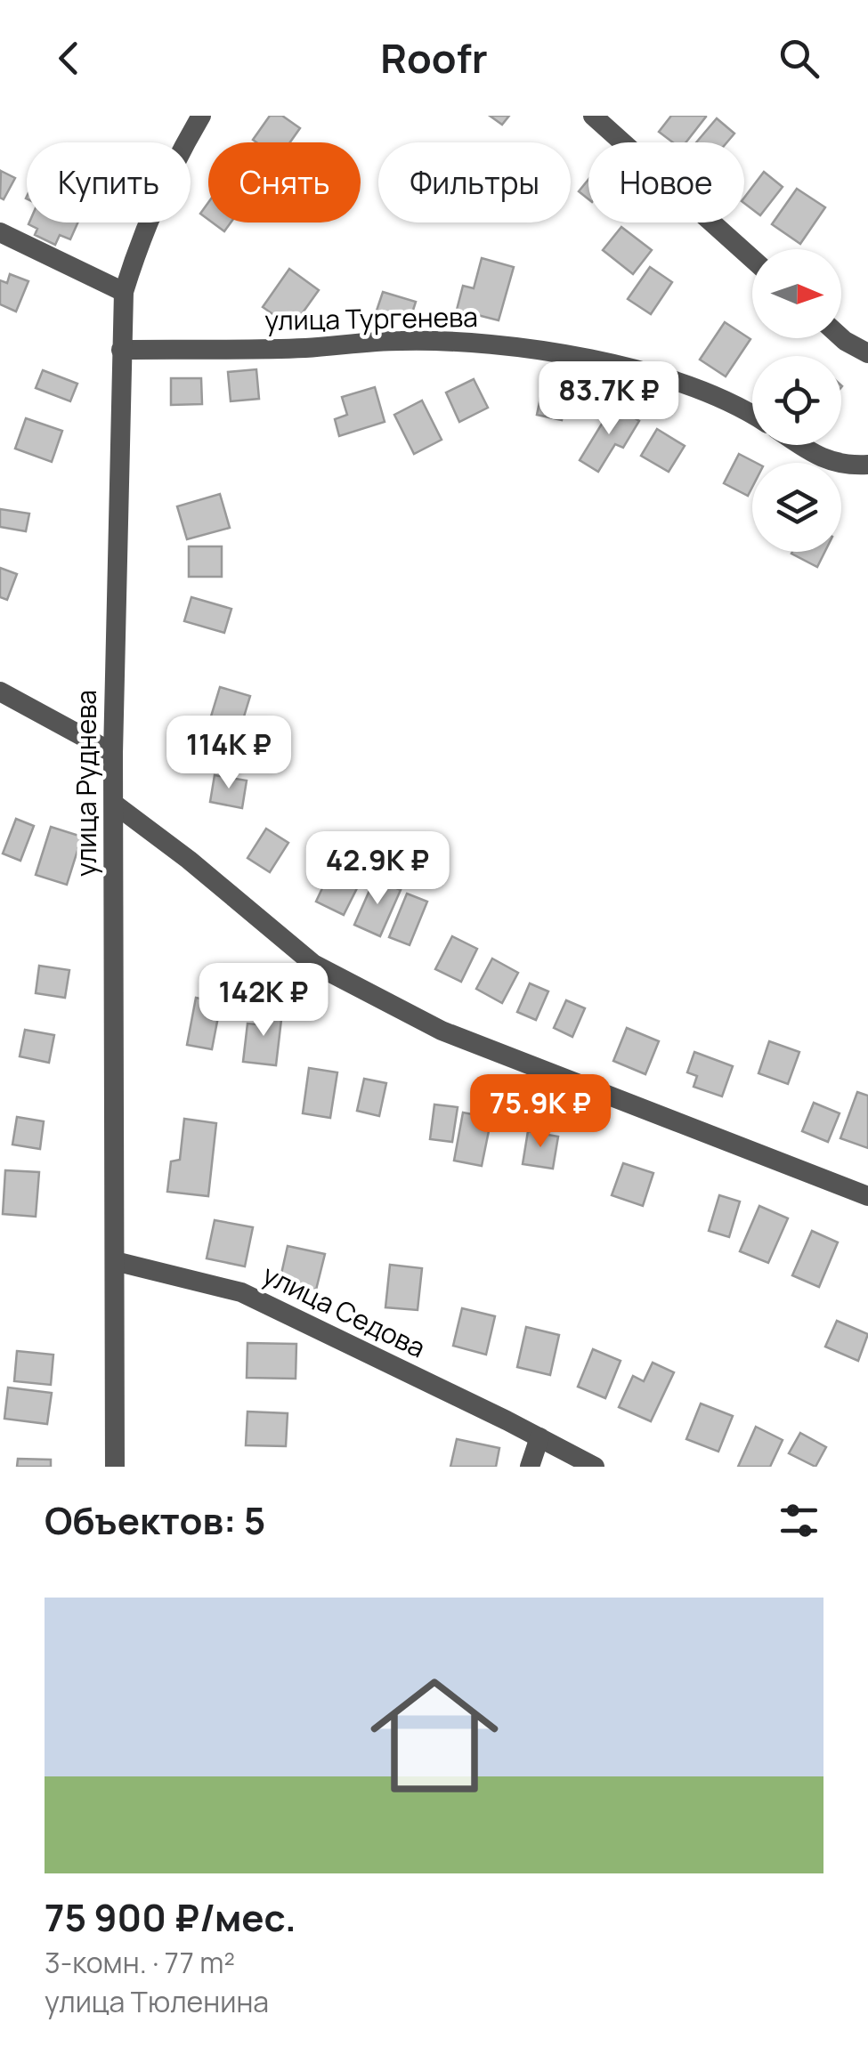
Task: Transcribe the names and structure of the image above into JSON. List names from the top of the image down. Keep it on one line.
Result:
{"streets":{"street":["улица Тургенева","улица Руднева","улица Седова"]},"crossings":[["улица Тургенева","улица Руднева"],["улица Руднева","улица Седова"]],"north":"right","page":{"header":"Roofr","chip":["Купить","Снять","Фильтры","Новое"],"price":["83.7K ₽","114K ₽","42.9K ₽","142K ₽","75.9K ₽"],"heading":"Объектов: 5","list":[{"name":"75 900 ₽/мес.","note":"3-комн. · 77 m² · улица Тюленина"}]}}
